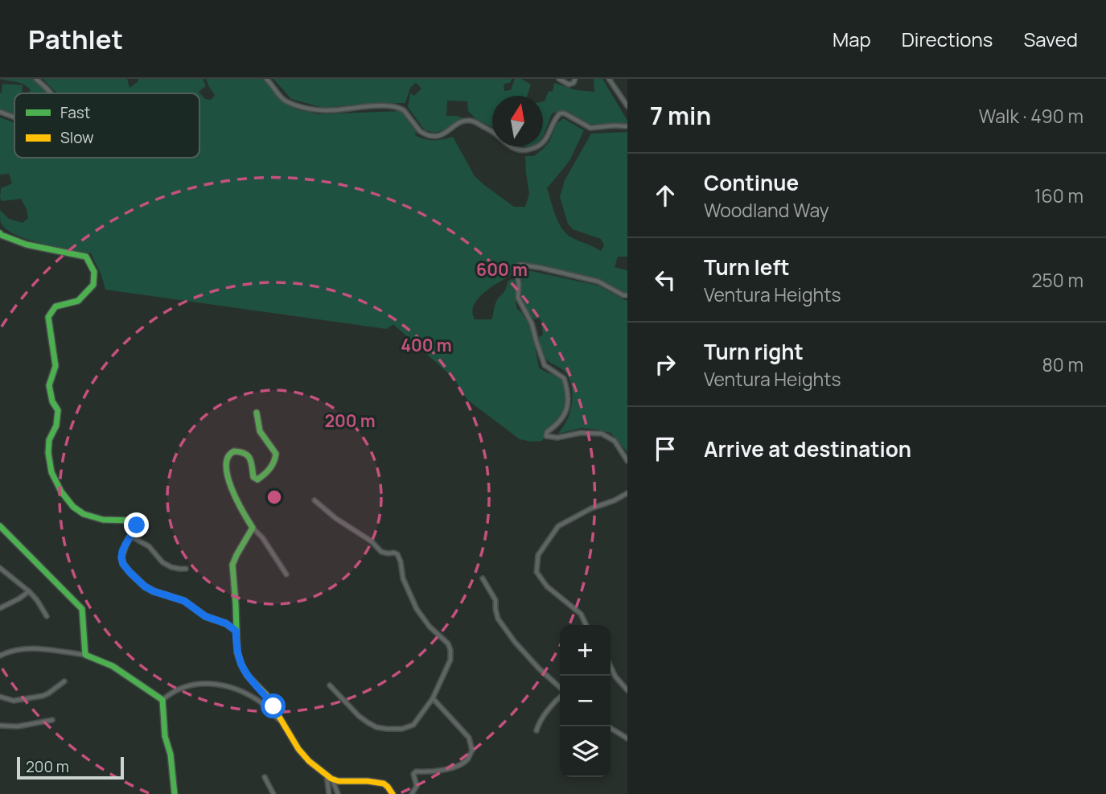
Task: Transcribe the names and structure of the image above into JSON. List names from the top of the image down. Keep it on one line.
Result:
{"legend":["Fast","Slow"],"scale_bar":"200 m","north":"top","page":{"header":"Pathlet","nav":["Map","Directions","Saved"],"heading":["7 min","Walk · 490 m"],"list":[["Continue","Woodland Way","160 m"],["Turn left","Ventura Heights","250 m"],["Turn right","Ventura Heights","80 m"],"Arrive at destination"],"map_buttons":["+","−"],"scale":"200 m"},"rings":["600 m","400 m","200 m"]}
